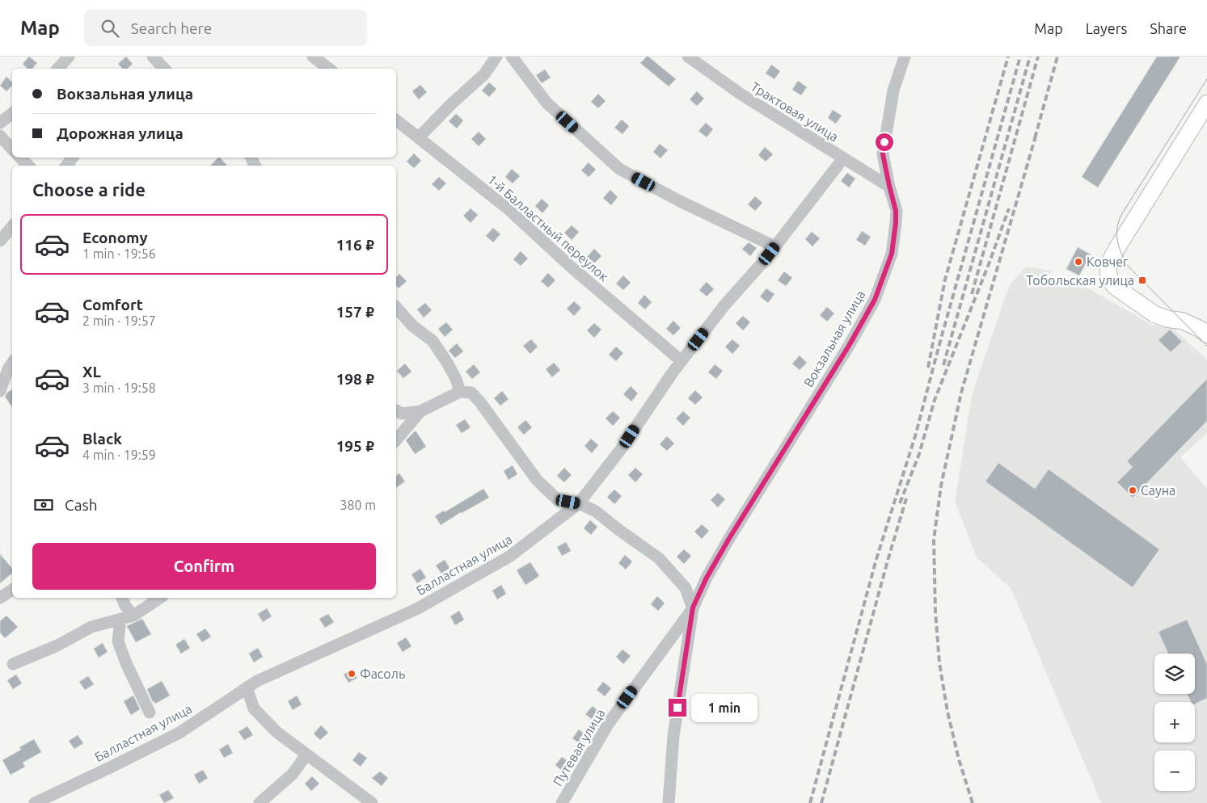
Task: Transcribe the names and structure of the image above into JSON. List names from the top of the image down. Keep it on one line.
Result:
{"streets":{"street":["Трактовая улица","1-й Балластный переулок","Вокзальная улица","Балластная улица","Путевая улица"]},"crossings":[["Трактовая улица","Вокзальная улица"],["Трактовая улица","Балластная улица"],["1-й Балластный переулок","Балластная улица"],["Вокзальная улица","Путевая улица"]],"places":{"other":["Ковчег","Сауна","Фасоль"],"transit":["Тобольская улица"]},"page":{"header":"Map","search":"Search here","nav":["Map","Layers","Share"],"banner":["Вокзальная улица","Дорожная улица"],"heading":"Choose a ride","list":[{"name":"Economy","note":"1 min · 19:56","value":"116 ₽"},{"name":"Comfort","note":"2 min · 19:57","value":"157 ₽"},{"name":"XL","note":"3 min · 19:58","value":"198 ₽"},{"name":"Black","note":"4 min · 19:59","value":"195 ₽"}],"pay":["Cash","380 m"],"buttons":"Confirm","map_buttons":["+","−"],"bubble":"1 min"}}
